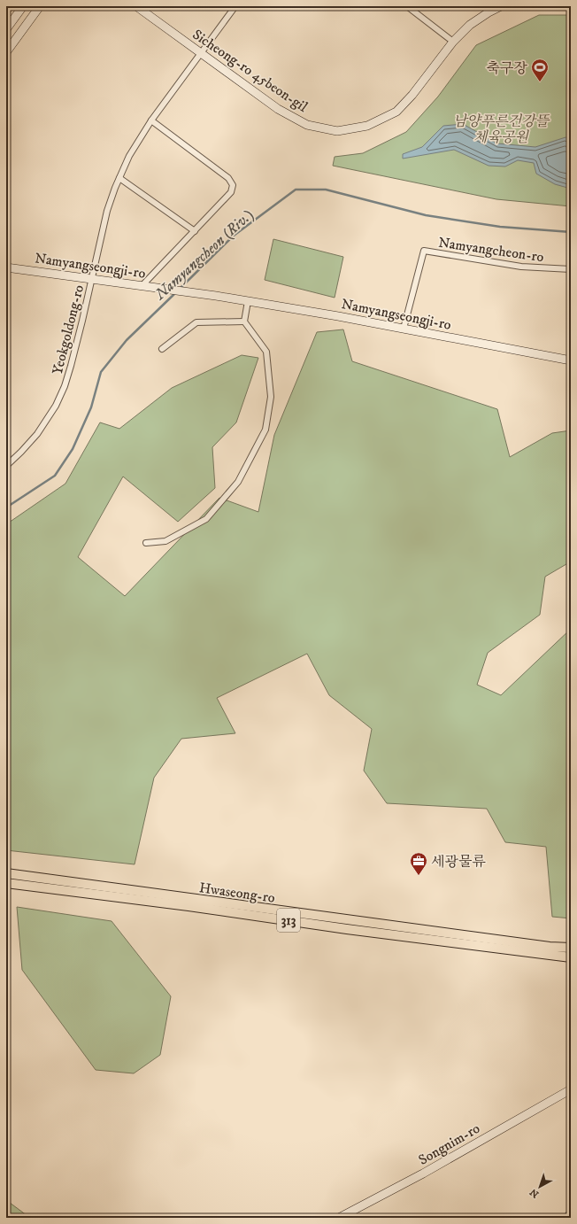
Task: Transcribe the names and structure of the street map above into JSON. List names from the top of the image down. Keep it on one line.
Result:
{"streets":{"main road":["Sicheong-ro 45beon-gil","Namyangseongji-ro","Hwaseong-ro","313","Songnim-ro"],"street":["Namyangcheon-ro","Yeokgoldong-ro"]},"crossings":[["Sicheong-ro 45beon-gil","Yeokgoldong-ro"],["Namyangcheon-ro","Namyangseongji-ro"],["Namyangseongji-ro","Yeokgoldong-ro"]],"water":["Namyangcheon (Riv.)"],"parks":["남양푸른건강뜰 체육공원"],"places":{"sports":["축구장"],"office":["세광물류"]},"north":"bottom left"}
